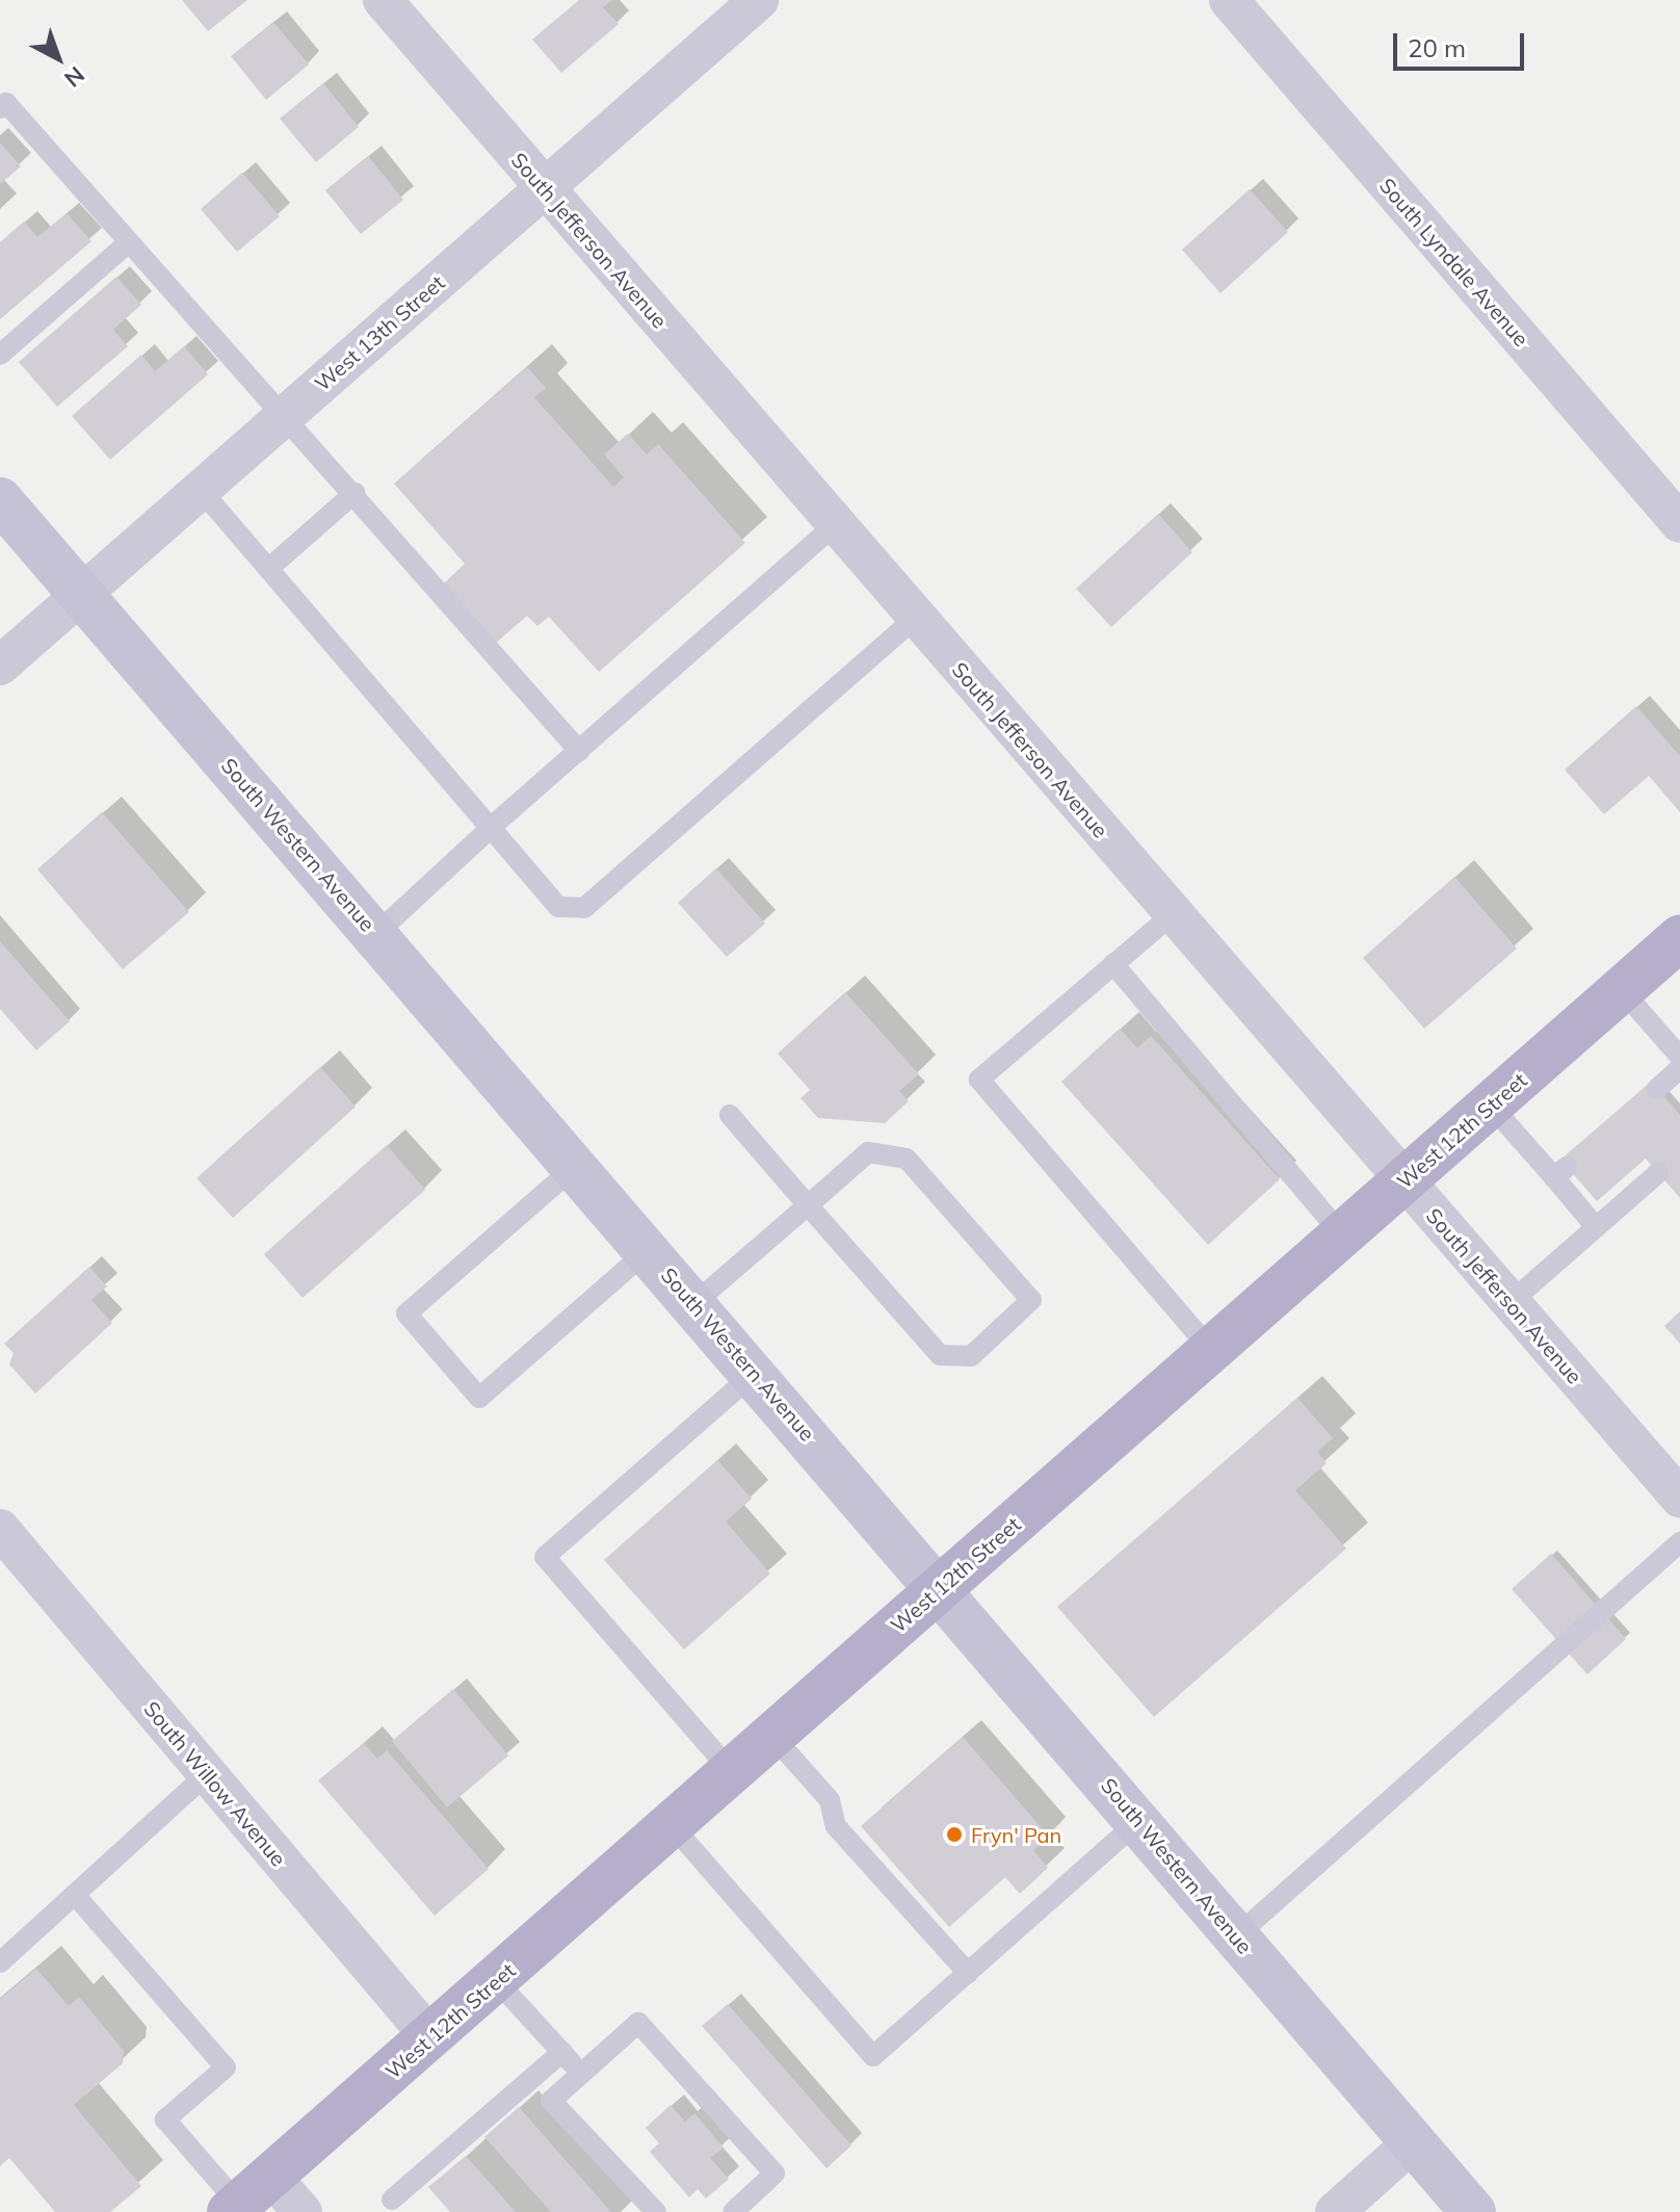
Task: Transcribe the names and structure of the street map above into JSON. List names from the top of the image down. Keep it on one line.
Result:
{"streets":{"main road":["West 12th Street"],"street":["South Jefferson Avenue","South Lyndale Avenue","West 13th Street","South Western Avenue","South Willow Avenue"]},"crossings":[["South Jefferson Avenue","West 13th Street"],["South Jefferson Avenue","West 12th Street"],["West 13th Street","South Western Avenue"],["South Western Avenue","West 12th Street"],["West 12th Street","South Willow Avenue"]],"places":["Fryn' Pan"],"scale_bar":"20 m","north":"bottom right"}
